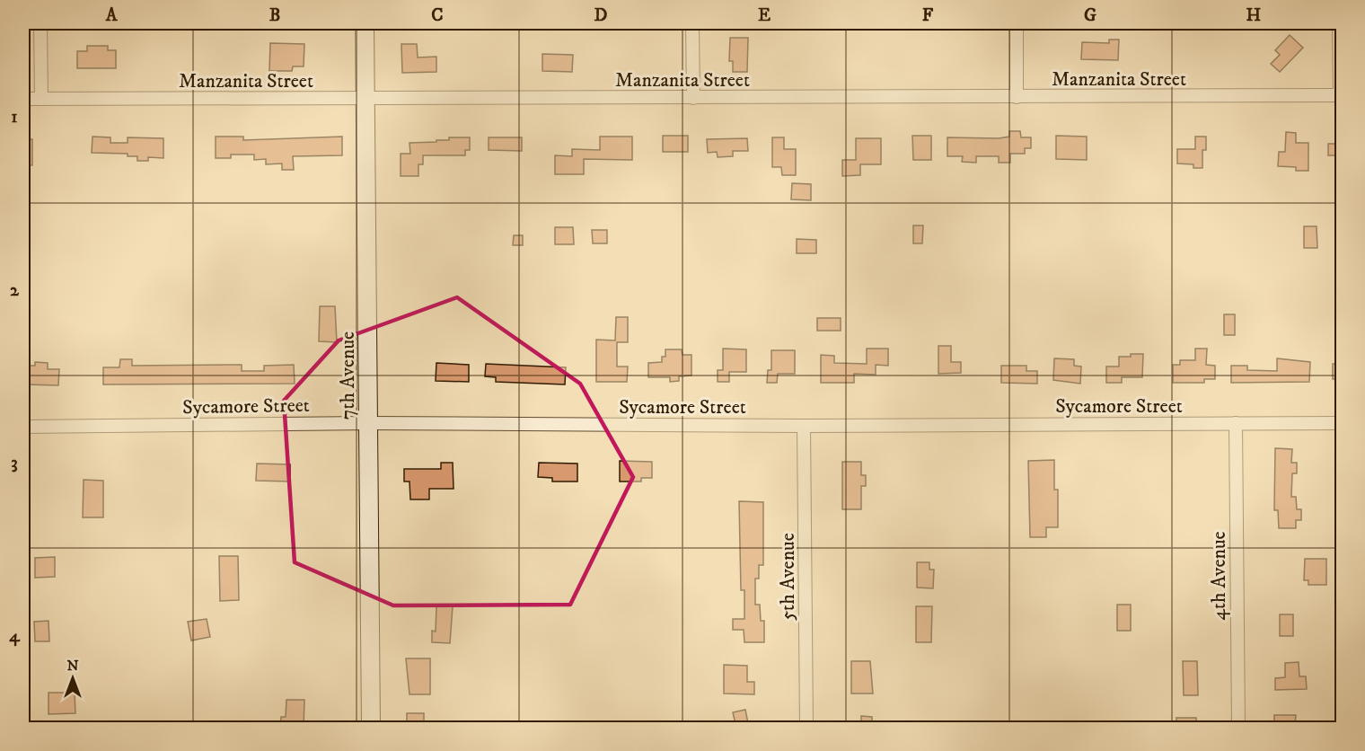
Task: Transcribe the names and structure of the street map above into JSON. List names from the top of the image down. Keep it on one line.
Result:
{"streets":{"street":["Manzanita Street","7th Avenue","Sycamore Street","4th Avenue","5th Avenue"]},"crossings":[["Manzanita Street","7th Avenue"],["7th Avenue","Sycamore Street"],["Sycamore Street","4th Avenue"],["Sycamore Street","5th Avenue"]],"north":"top","grid":{"columns":["A","B","C","D","E","F","G","H"],"rows":["1","2","3","4"]}}
